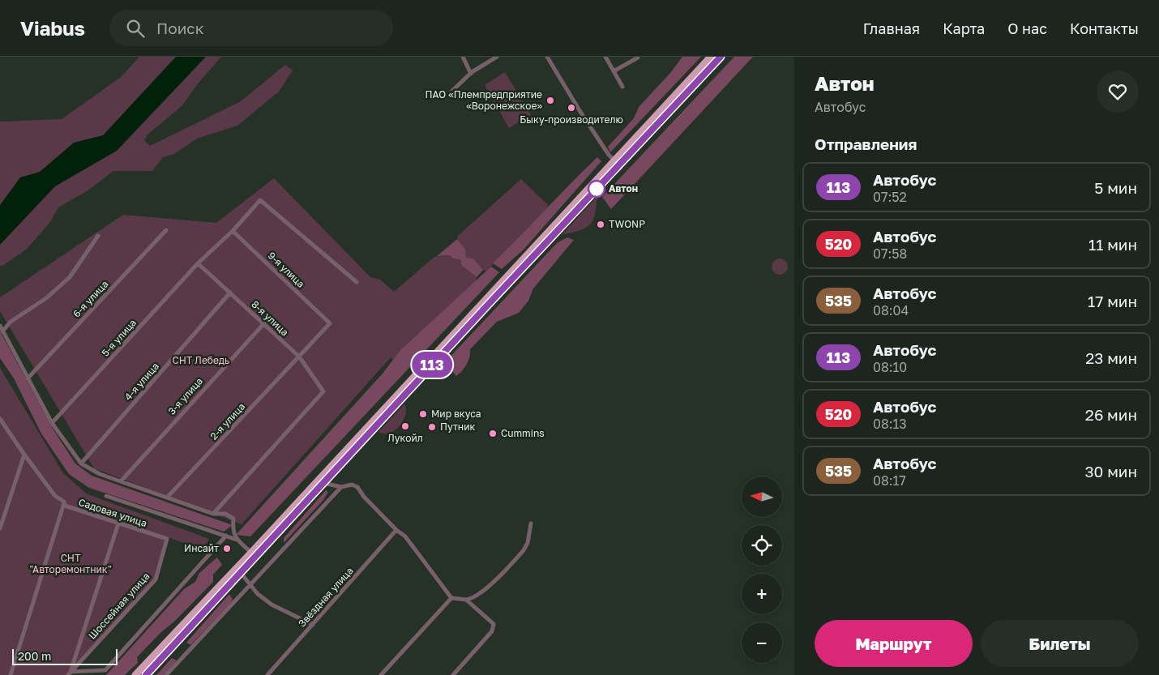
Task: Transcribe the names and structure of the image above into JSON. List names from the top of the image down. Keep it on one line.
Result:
{"streets":{"street":["9-я улица","6-я улица","8-я улица","5-я улица","4-я улица","3-я улица","2-я улица","Садовая улица","Звёздная улица","Шоссейная улица"]},"crossings":[["9-я улица","8-я улица"],["9-я улица","2-я улица"],["8-я улица","5-я улица"],["8-я улица","4-я улица"],["8-я улица","3-я улица"],["8-я улица","2-я улица"],["Садовая улица","Шоссейная улица"]],"parks":["СНТ Лебедь","СНТ \"Авторемонтник\""],"places":["ПАО «Племпредприятие «Воронежское»","Быку-производителю","Автон","TWONP","Мир вкуса","Лукойл","Путник","Cummins","Инсайт"],"lines":["bus line 113"],"scale_bar":"200 m","north":"left","page":{"header":"Viabus","search":"Поиск","nav":["Главная","Карта","О нас","Контакты"],"on_map":"113","heading":[["Автон","Автобус"],"Отправления"],"list":[{"mark":"113","name":"Автобус","note":"07:52","value":"5 мин"},{"mark":"520","name":"Автобус","note":"07:58","value":"11 мин"},{"mark":"535","name":"Автобус","note":"08:04","value":"17 мин"},{"mark":"113","name":"Автобус","note":"08:10","value":"23 мин"},{"mark":"520","name":"Автобус","note":"08:13","value":"26 мин"},{"mark":"535","name":"Автобус","note":"08:17","value":"30 мин"}],"map_buttons":["+","−"],"buttons":["Маршрут","Билеты"],"scale":"200 m"}}
